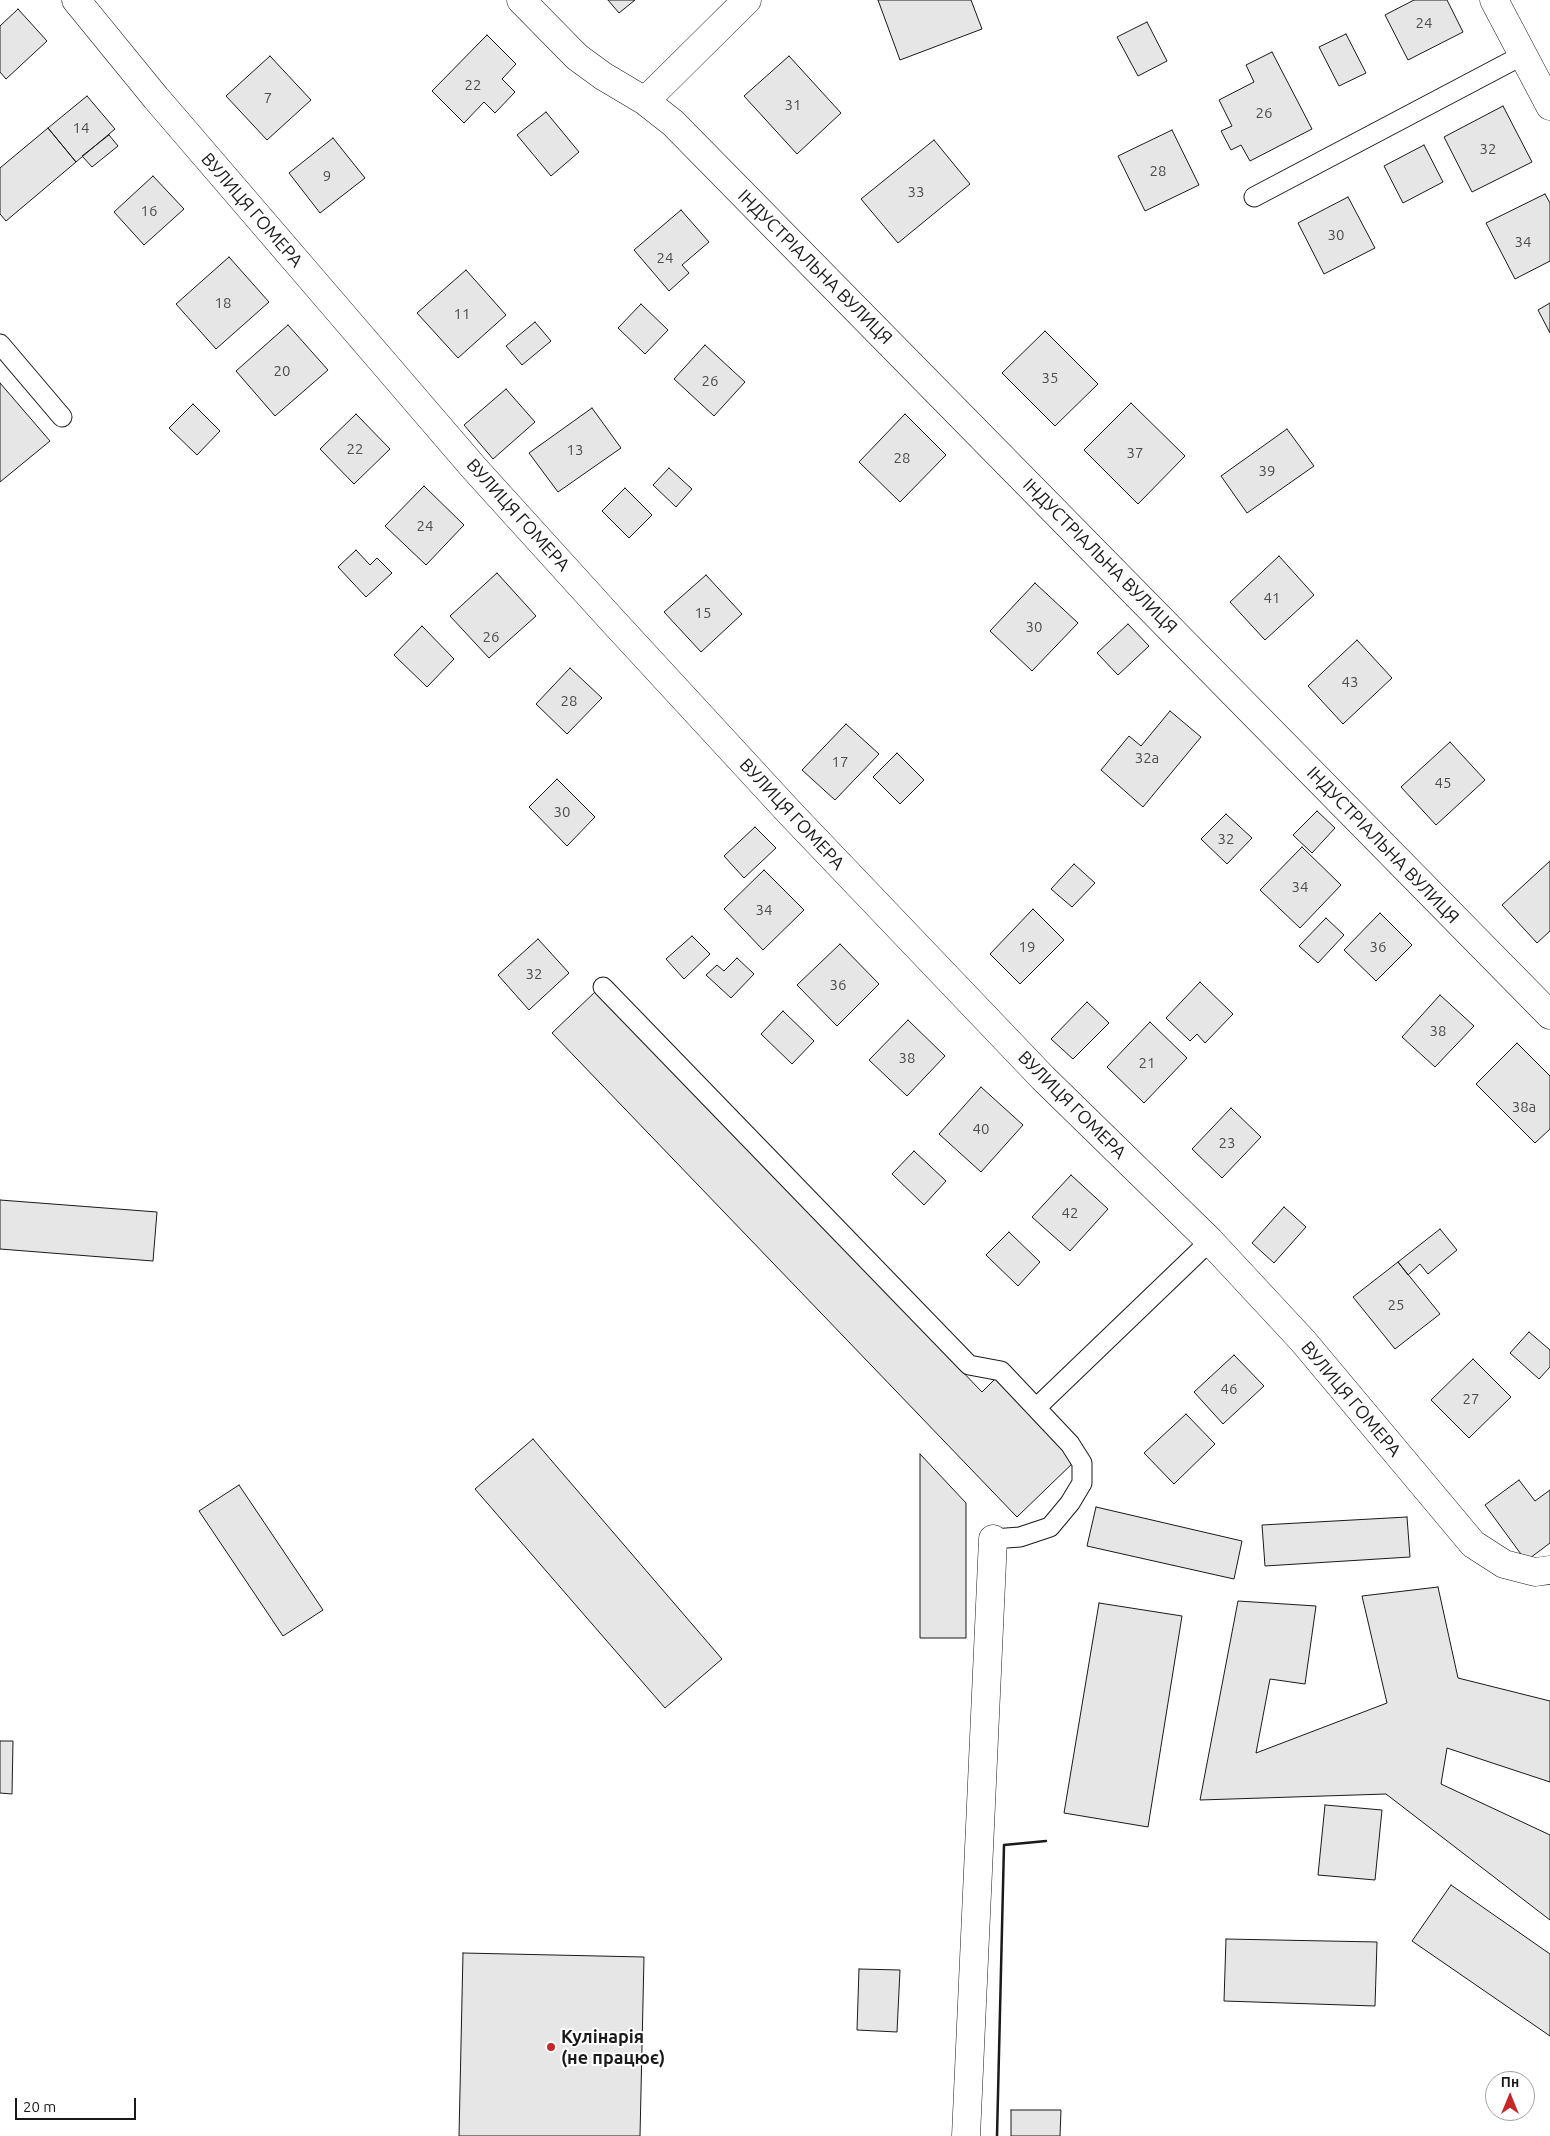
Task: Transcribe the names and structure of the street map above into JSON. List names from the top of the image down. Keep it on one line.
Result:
{"streets":{"street":["ВУЛИЦЯ ГОМЕРА","ІНДУСТРІАЛЬНА ВУЛИЦЯ"]},"places":["Кулінарія (не працює)"],"house_numbers":["24","22","7","31","26","14","32","28","9","33","16","30","34","24","18","11","20","35","26","22","13","37","28","39","24","41","15","30","26","43","28","32а","17","45","30","32","34","34","19","36","32","36","38","38","21","38а","40","23","42","25","46","27"],"scale_bar":"20 m","north":"top"}
